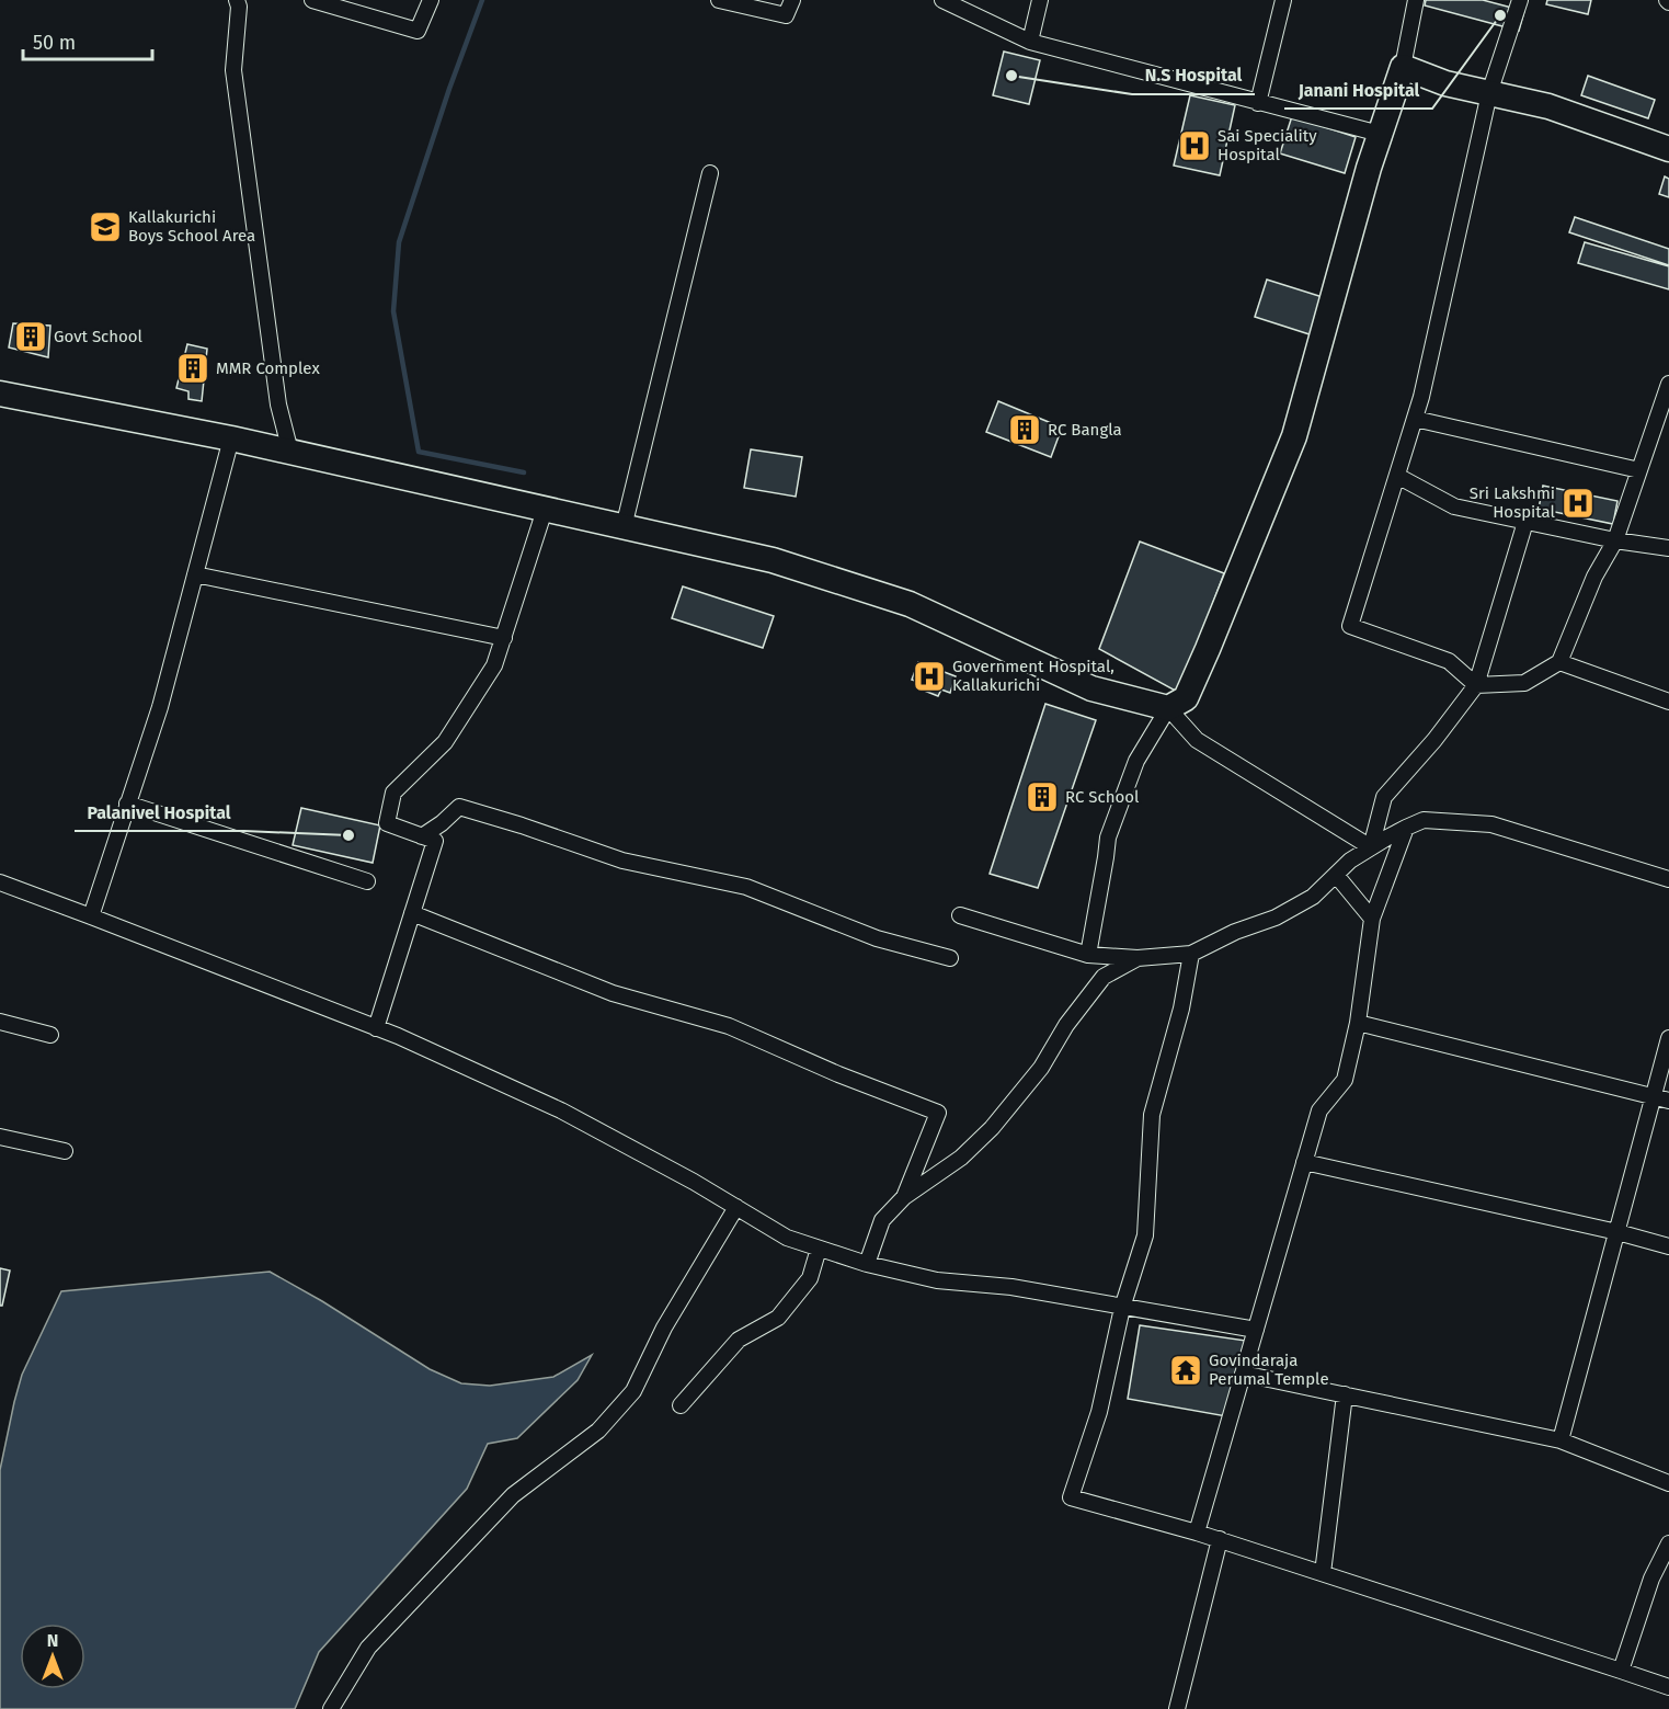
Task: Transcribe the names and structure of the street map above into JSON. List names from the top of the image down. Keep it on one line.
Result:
{"places":{"other":["Janani Hospital","N.S Hospital","Palanivel Hospital"],"hospital":["Sai Speciality Hospital","Sri Lakshmi Hospital","Government Hospital, Kallakurichi"],"school or university":["Kallakurichi Boys School Area"],"building":["Govt School","MMR Complex","RC Bangla","RC School"],"temple":["Govindaraja Perumal Temple"]},"scale_bar":"50 m","north":"top"}
